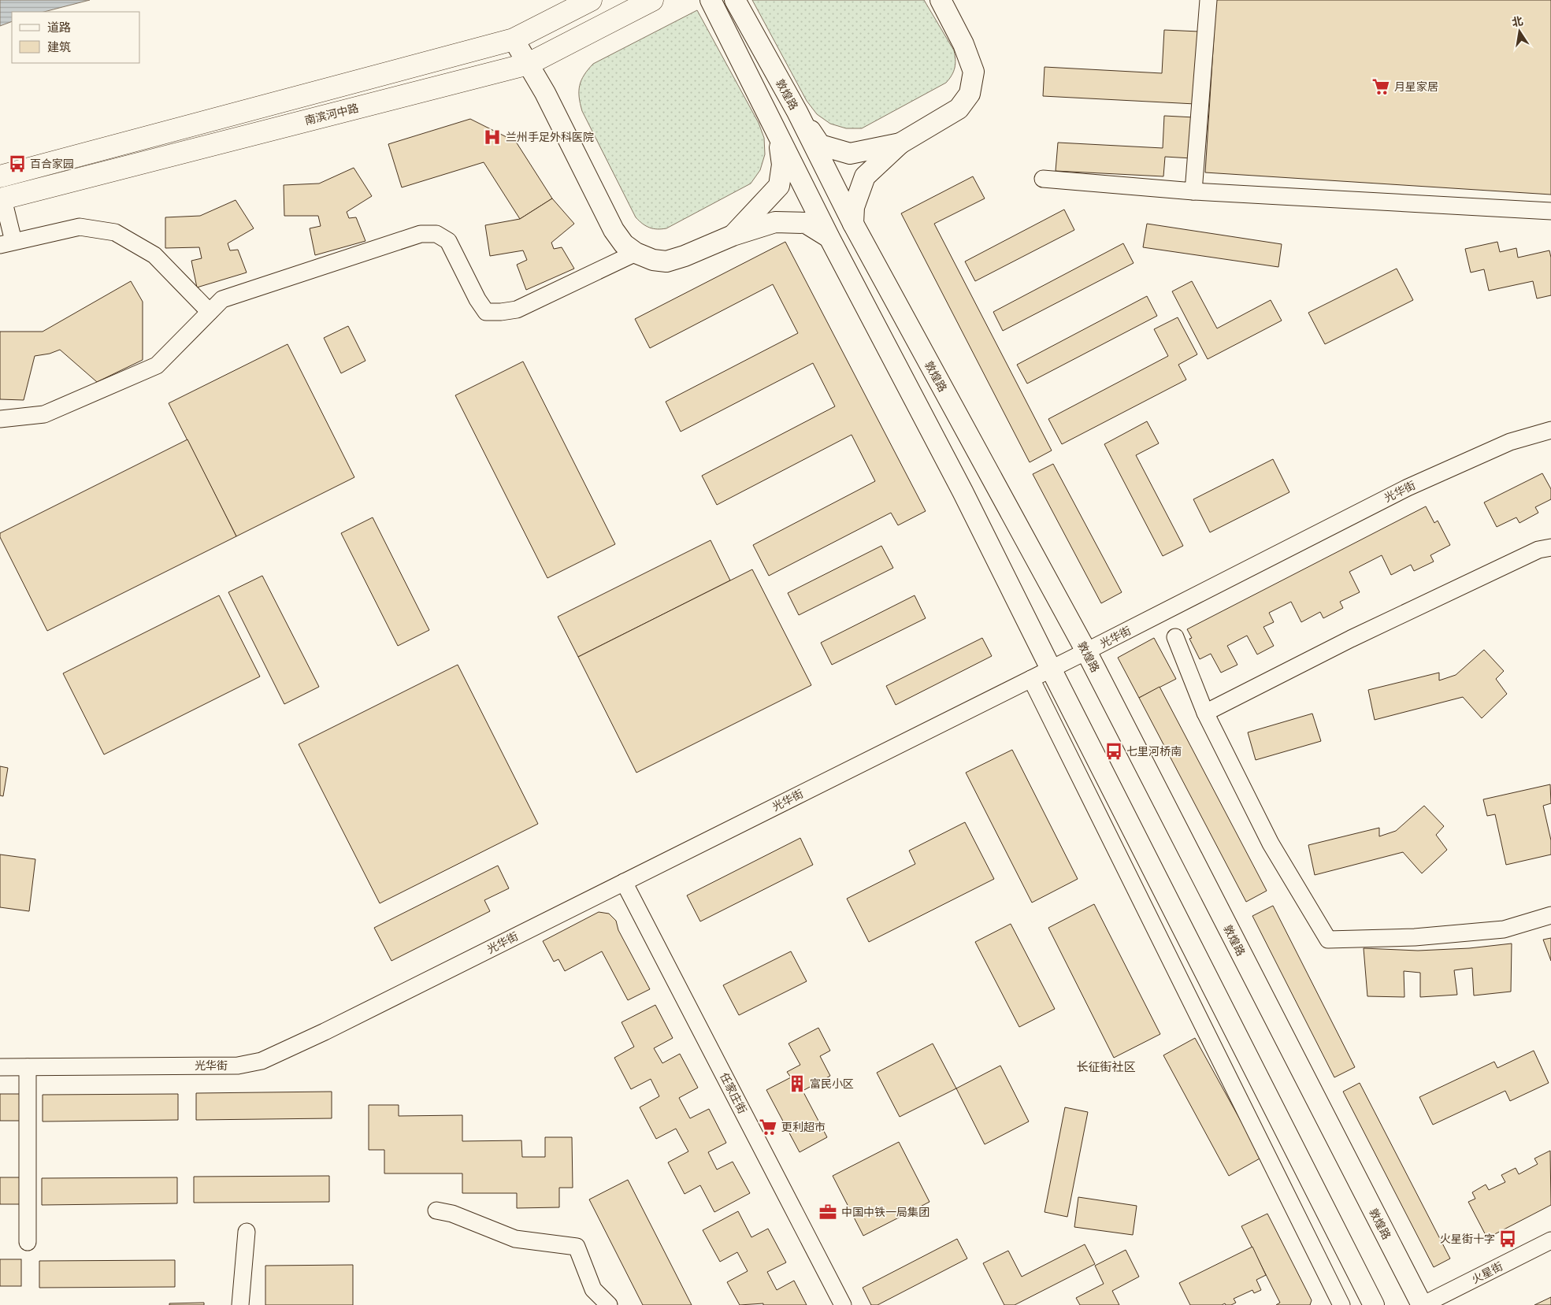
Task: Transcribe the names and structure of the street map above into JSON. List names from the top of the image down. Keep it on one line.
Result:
{"streets":{"highway":["南滨河中路"],"main road":["敦煌路"],"street":["光华街","任家庄街","火星街"]},"crossings":[["敦煌路","光华街"],["敦煌路","火星街"],["光华街","任家庄街"]],"districts":["长征街社区"],"places":{"supermarket":["月星家居","更利超市"],"hospital":["兰州手足外科医院"],"bus stop":["百合家园","七里河桥南","火星街十字"],"building":["富民小区"],"office":["中国中铁一局集团"]},"legend":["道路","建筑"],"north":"top"}
